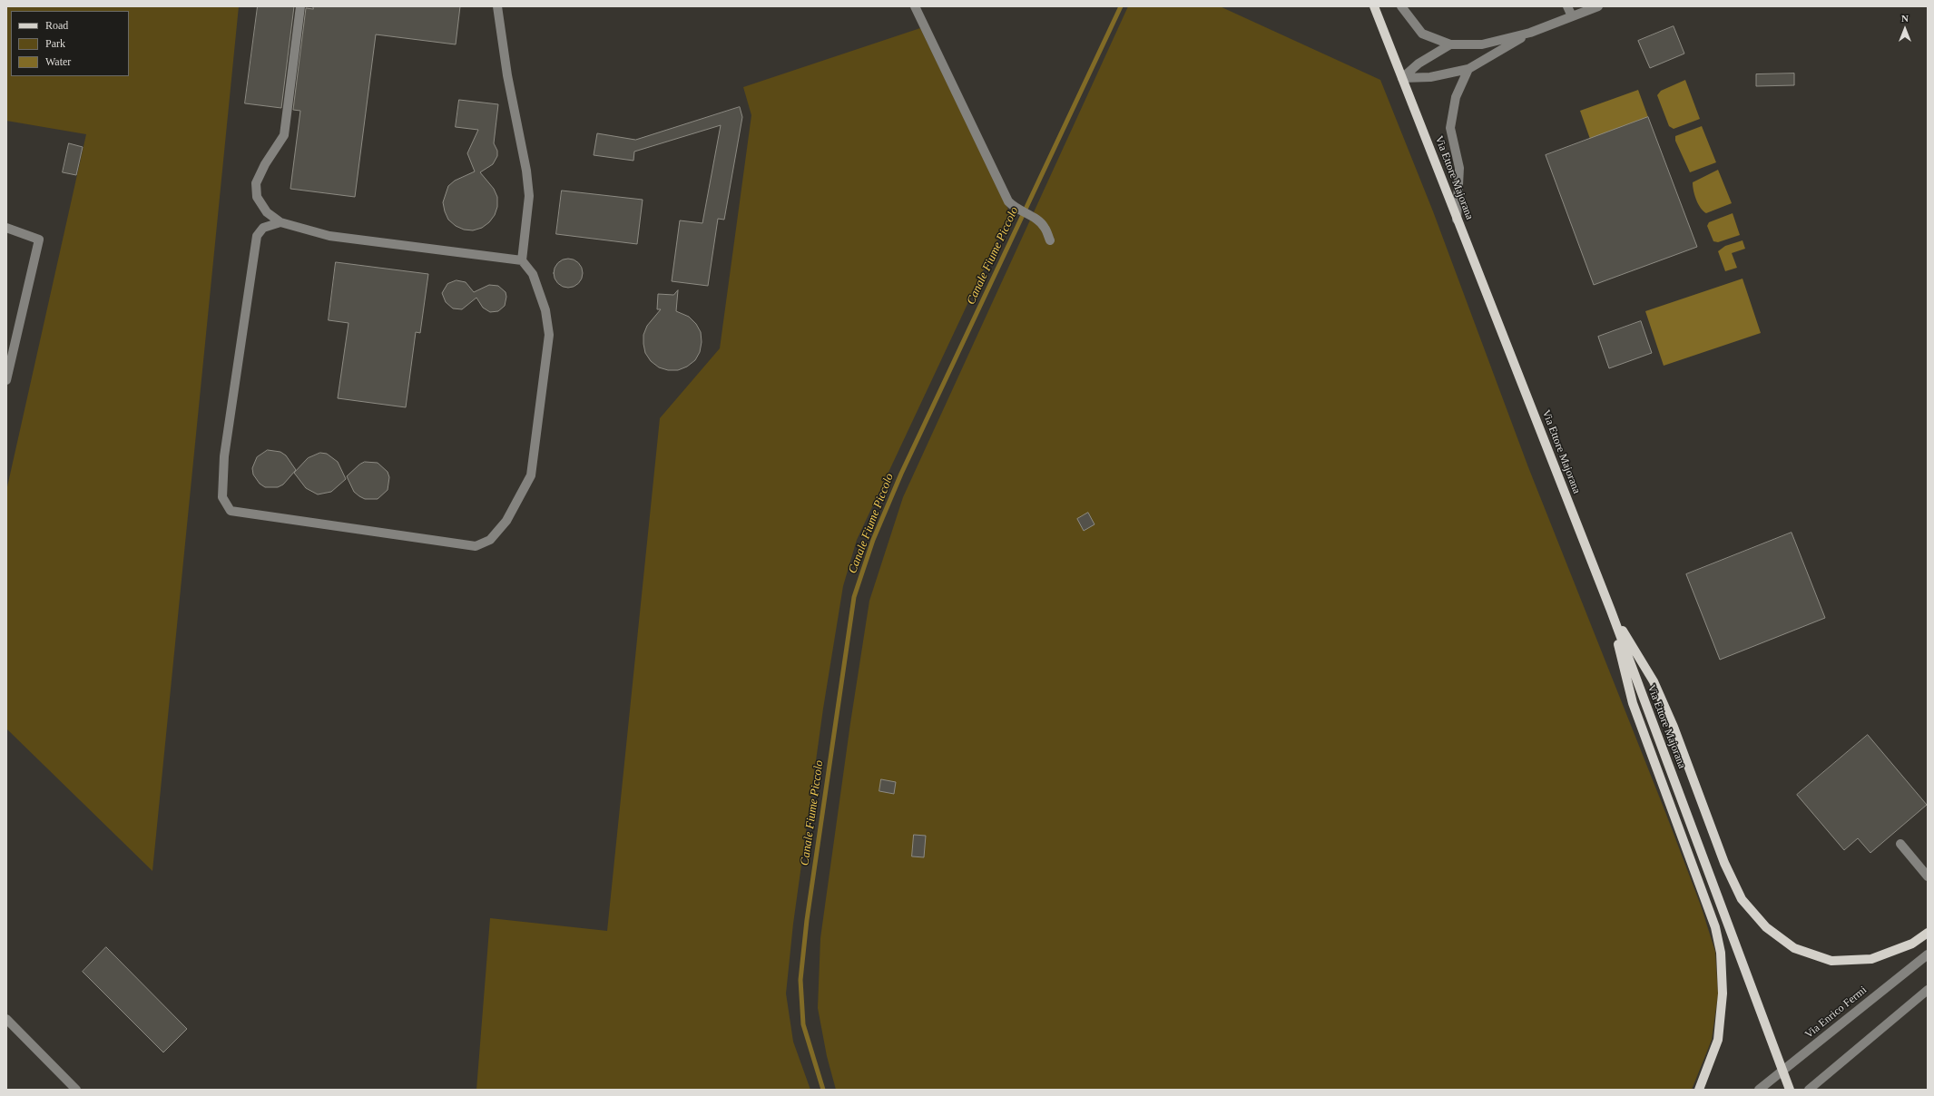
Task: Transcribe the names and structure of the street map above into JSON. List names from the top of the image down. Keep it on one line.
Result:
{"streets":{"main road":["Via Ettore Majorana"],"street":["Via Enrico Fermi"]},"water":["Canale Fiume Piccolo"],"legend":["Road","Park","Water"],"north":"top"}
